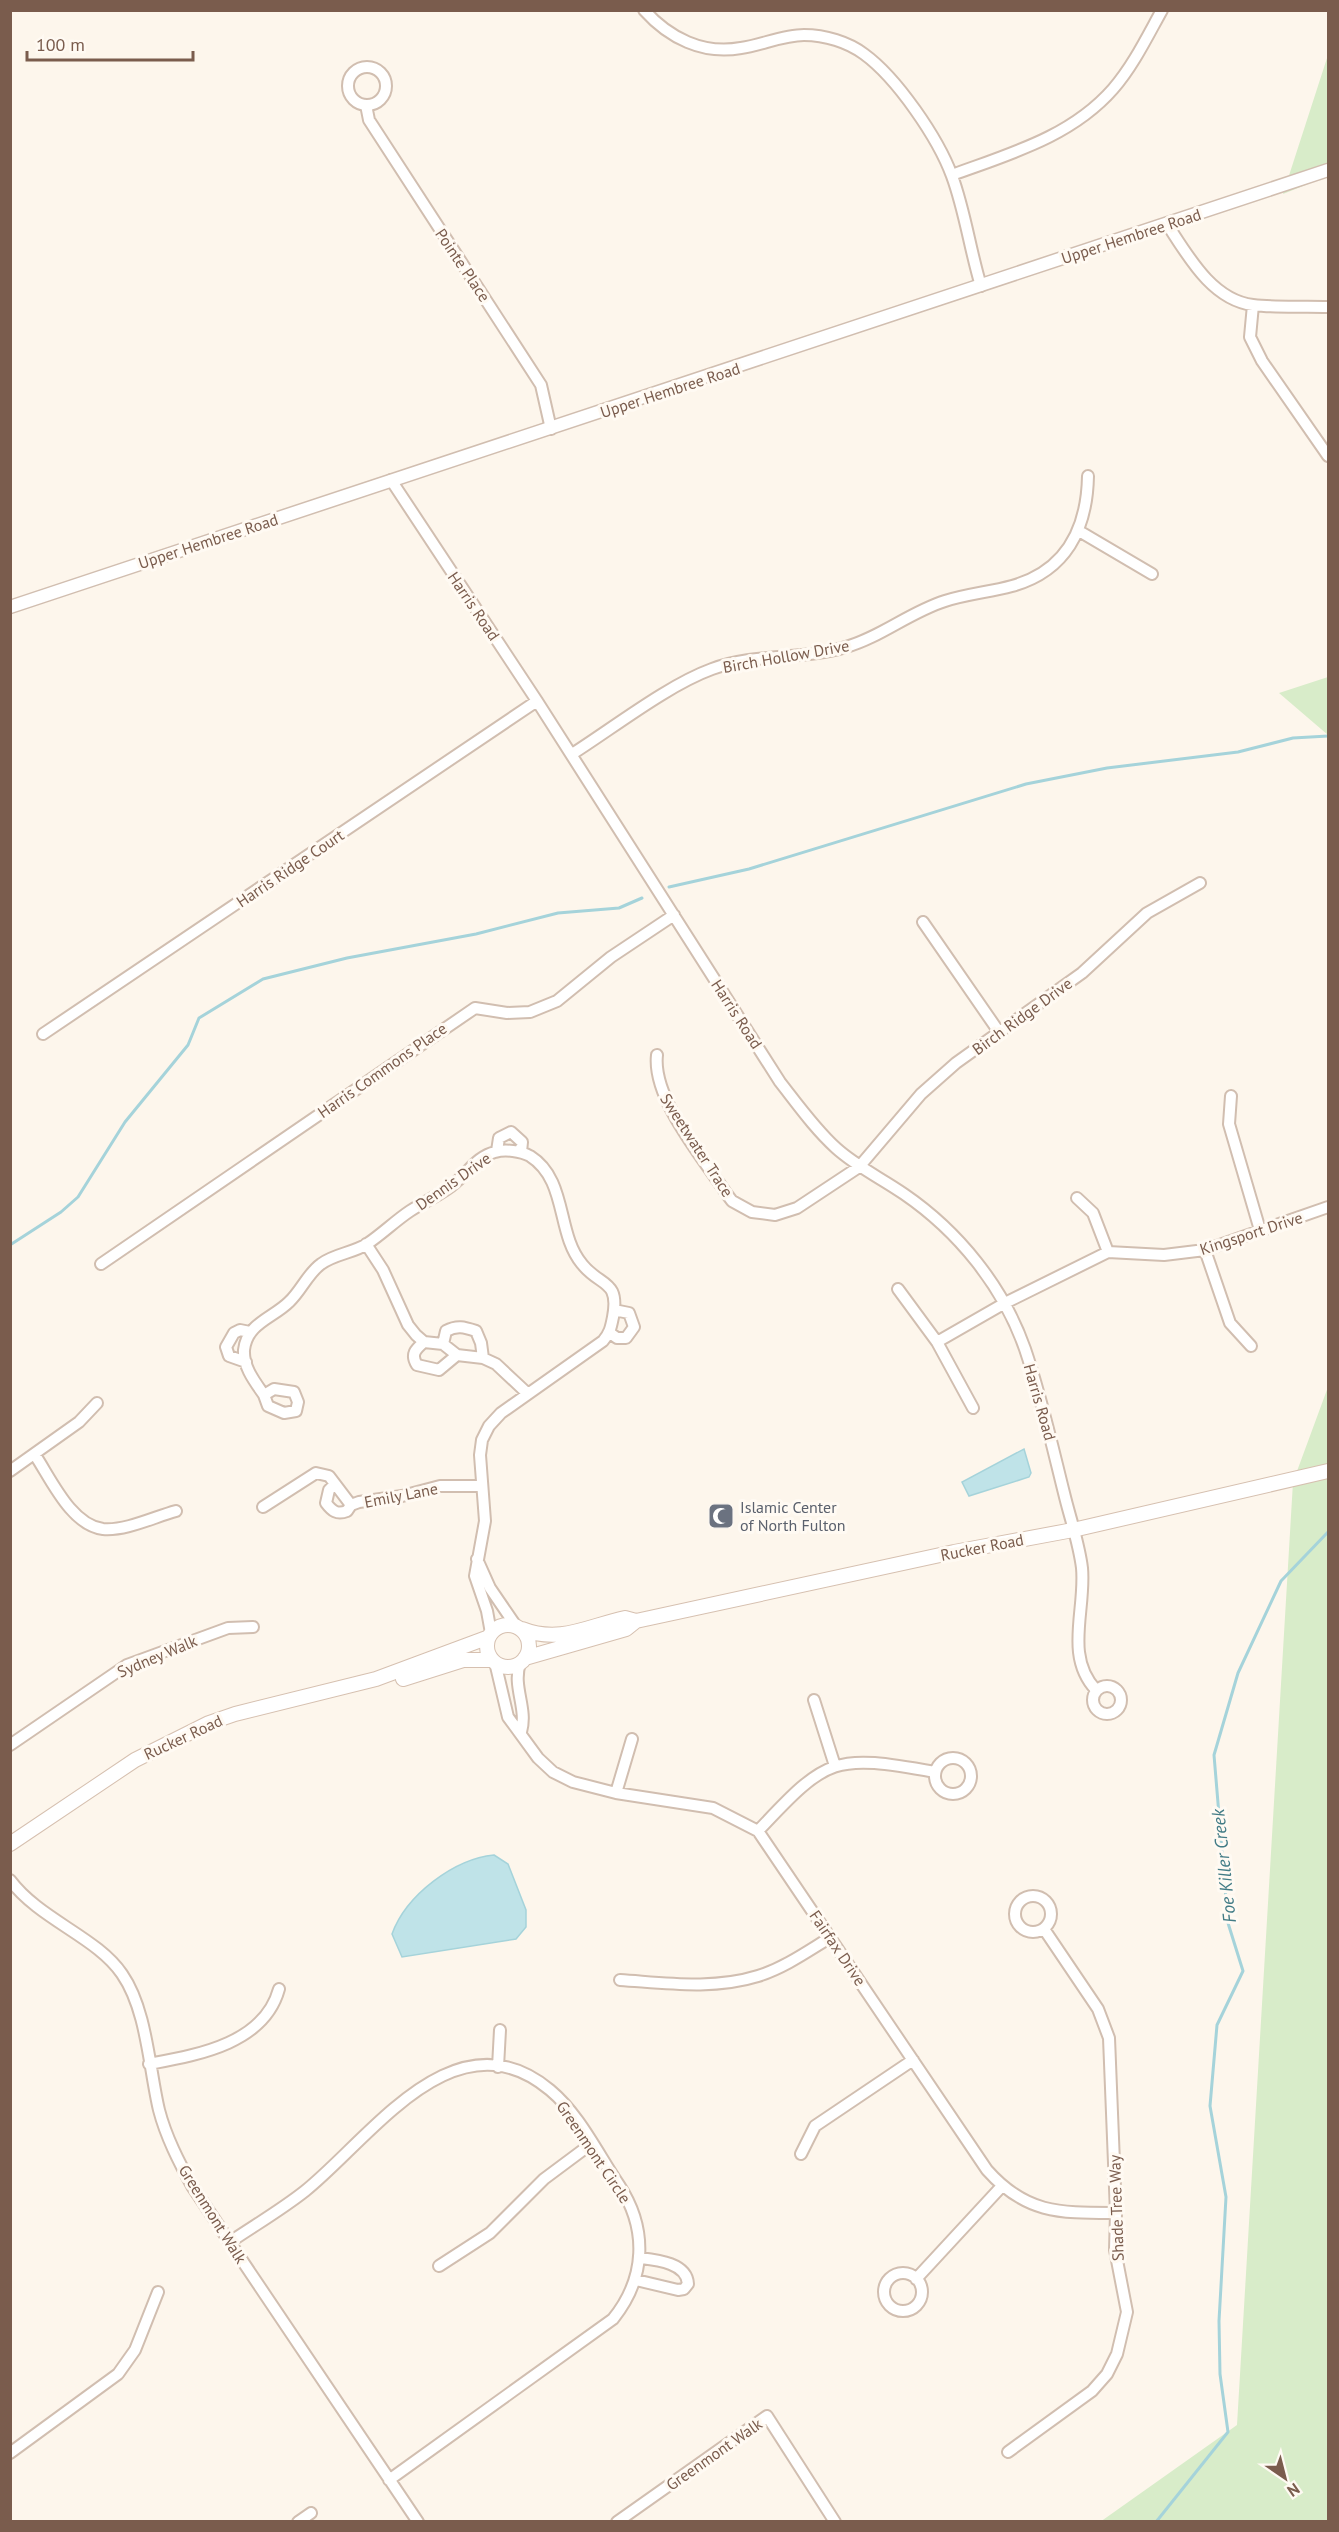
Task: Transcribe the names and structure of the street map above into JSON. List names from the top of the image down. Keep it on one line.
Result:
{"streets":{"main road":["Rucker Road"],"street":["Upper Hembree Road","Pointe Place","Harris Road","Birch Hollow Drive","Harris Ridge Court","Birch Ridge Drive","Harris Commons Place","Sweetwater Trace","Dennis Drive","Kingsport Drive","Emily Lane","Sydney Walk","Fairfax Drive","Greenmont Circle","Shade Tree Way","Greenmont Walk"]},"crossings":[["Upper Hembree Road","Pointe Place"],["Upper Hembree Road","Harris Road"],["Harris Road","Birch Hollow Drive"],["Harris Road","Harris Ridge Court"],["Harris Road","Birch Ridge Drive"],["Harris Road","Harris Commons Place"],["Harris Road","Sweetwater Trace"],["Harris Road","Rucker Road"],["Birch Ridge Drive","Sweetwater Trace"],["Rucker Road","Fairfax Drive"],["Fairfax Drive","Shade Tree Way"],["Greenmont Circle","Greenmont Walk"]],"water":["Foe Killer Creek"],"places":{"mosque":["Islamic Center of North Fulton"]},"scale_bar":"100 m","north":"bottom right"}
